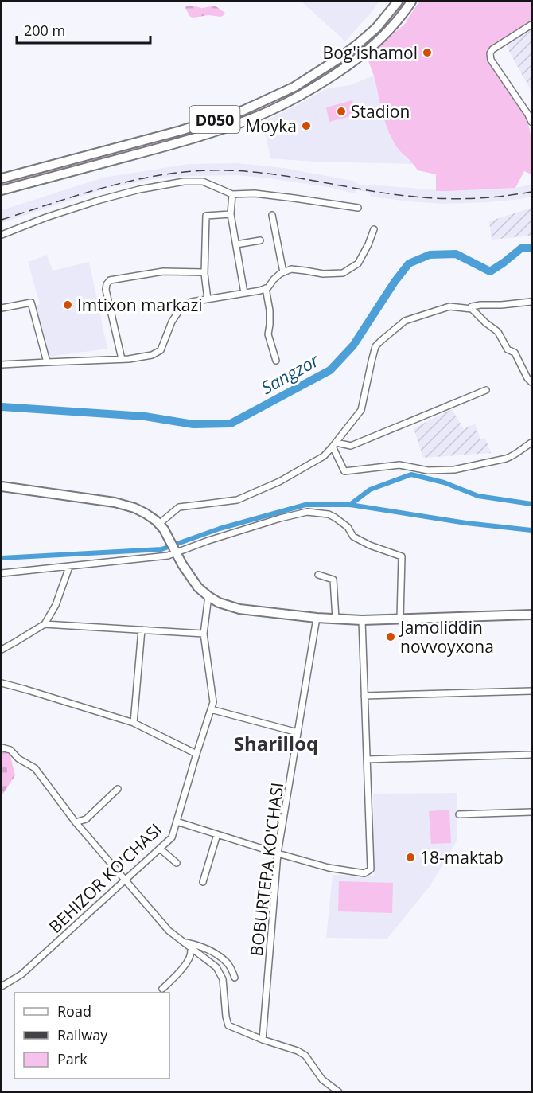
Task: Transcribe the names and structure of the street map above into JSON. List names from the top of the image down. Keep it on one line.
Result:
{"streets":{"main road":["D050"],"street":["BOBURTEPA KO'CHASI","BEHIZOR KO'CHASI"]},"districts":["Sharilloq"],"water":["Sangzor"],"places":["Bog'ishamol","Stadion","Moyka","Imtixon markazi","Jamoliddin novvoyxona","18-maktab"],"legend":["Road","Railway","Park"],"scale_bar":"200 m"}
